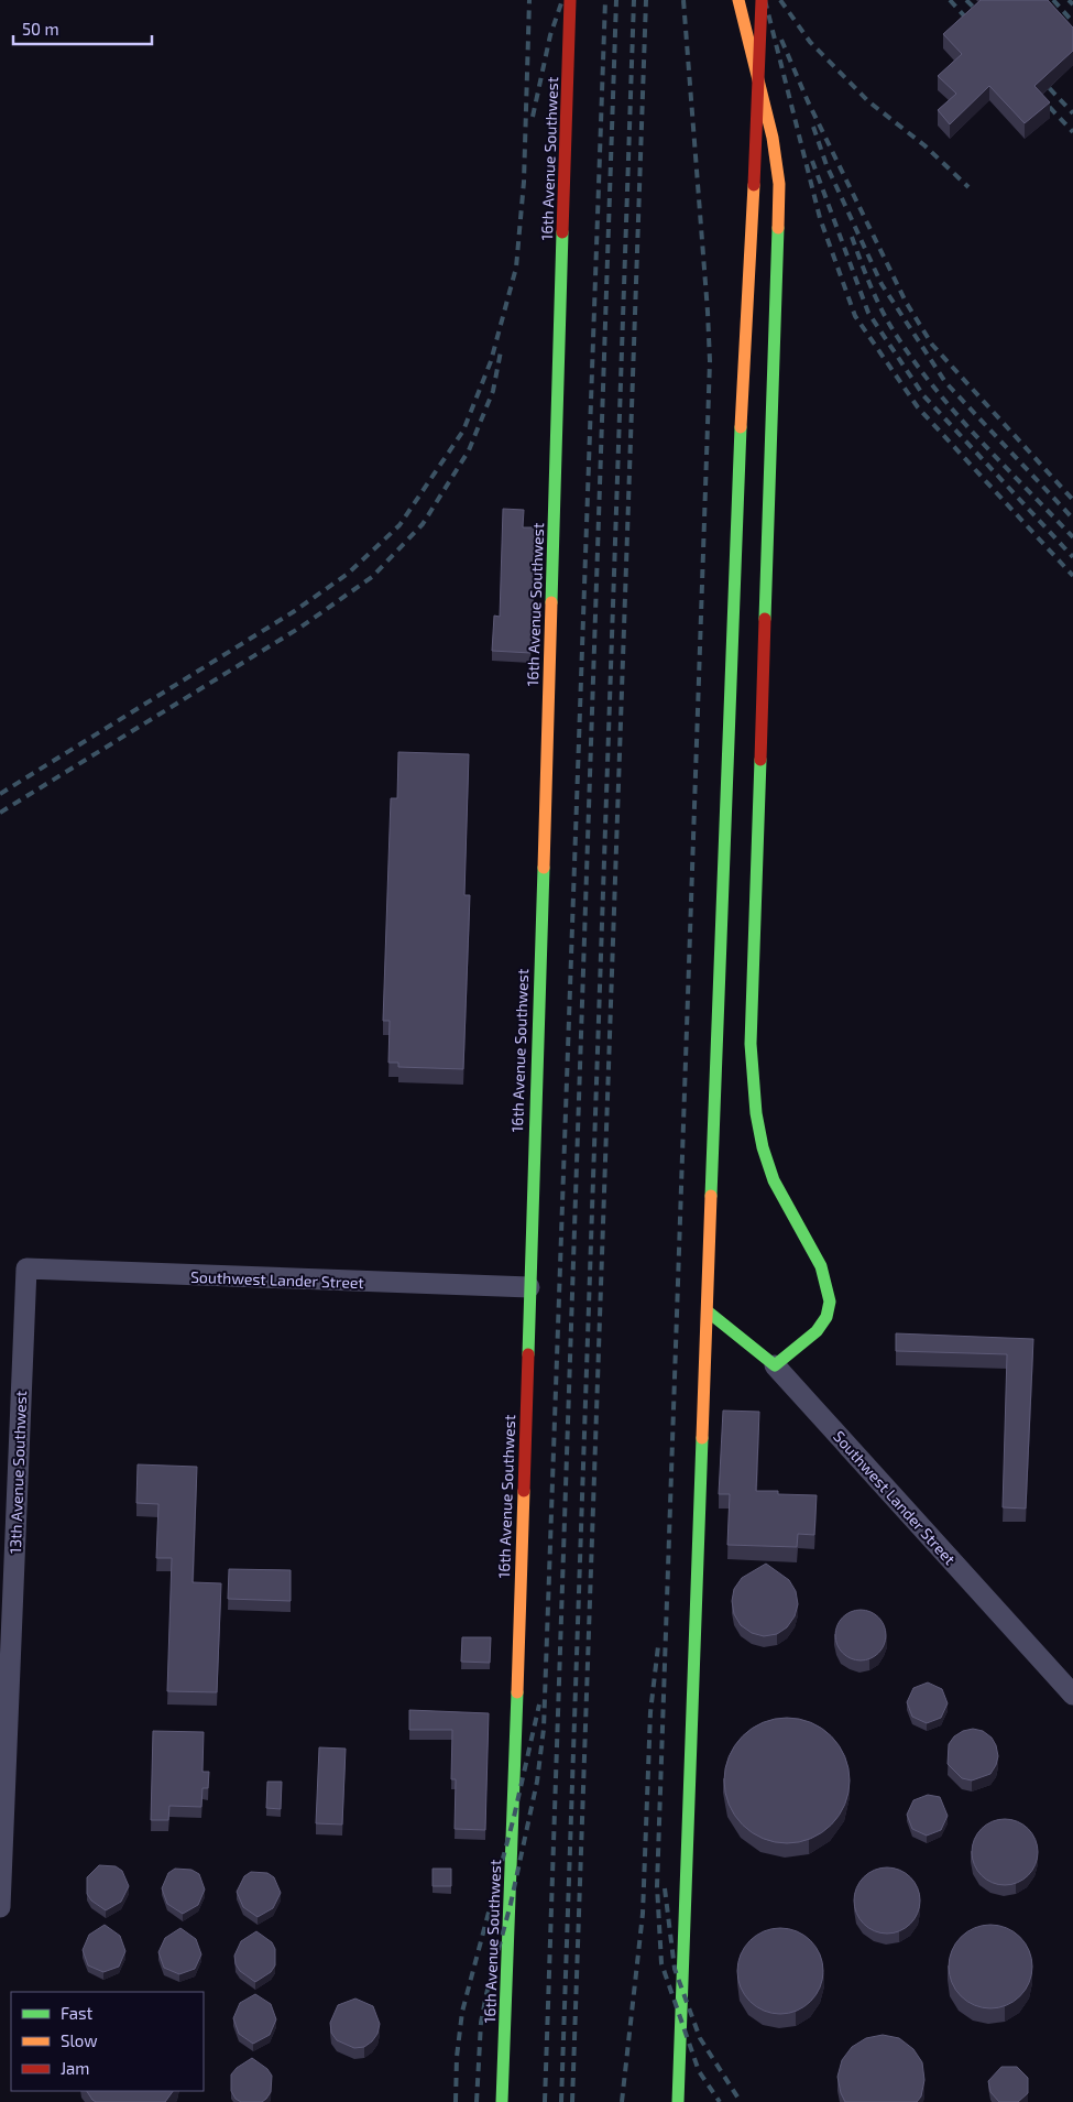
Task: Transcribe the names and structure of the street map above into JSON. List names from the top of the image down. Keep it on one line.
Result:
{"streets":{"street":["16th Avenue Southwest","Southwest Lander Street","13th Avenue Southwest"]},"crossings":[["16th Avenue Southwest","Southwest Lander Street"],["Southwest Lander Street","13th Avenue Southwest"]],"legend":["Fast","Slow","Jam"],"scale_bar":"50 m"}
